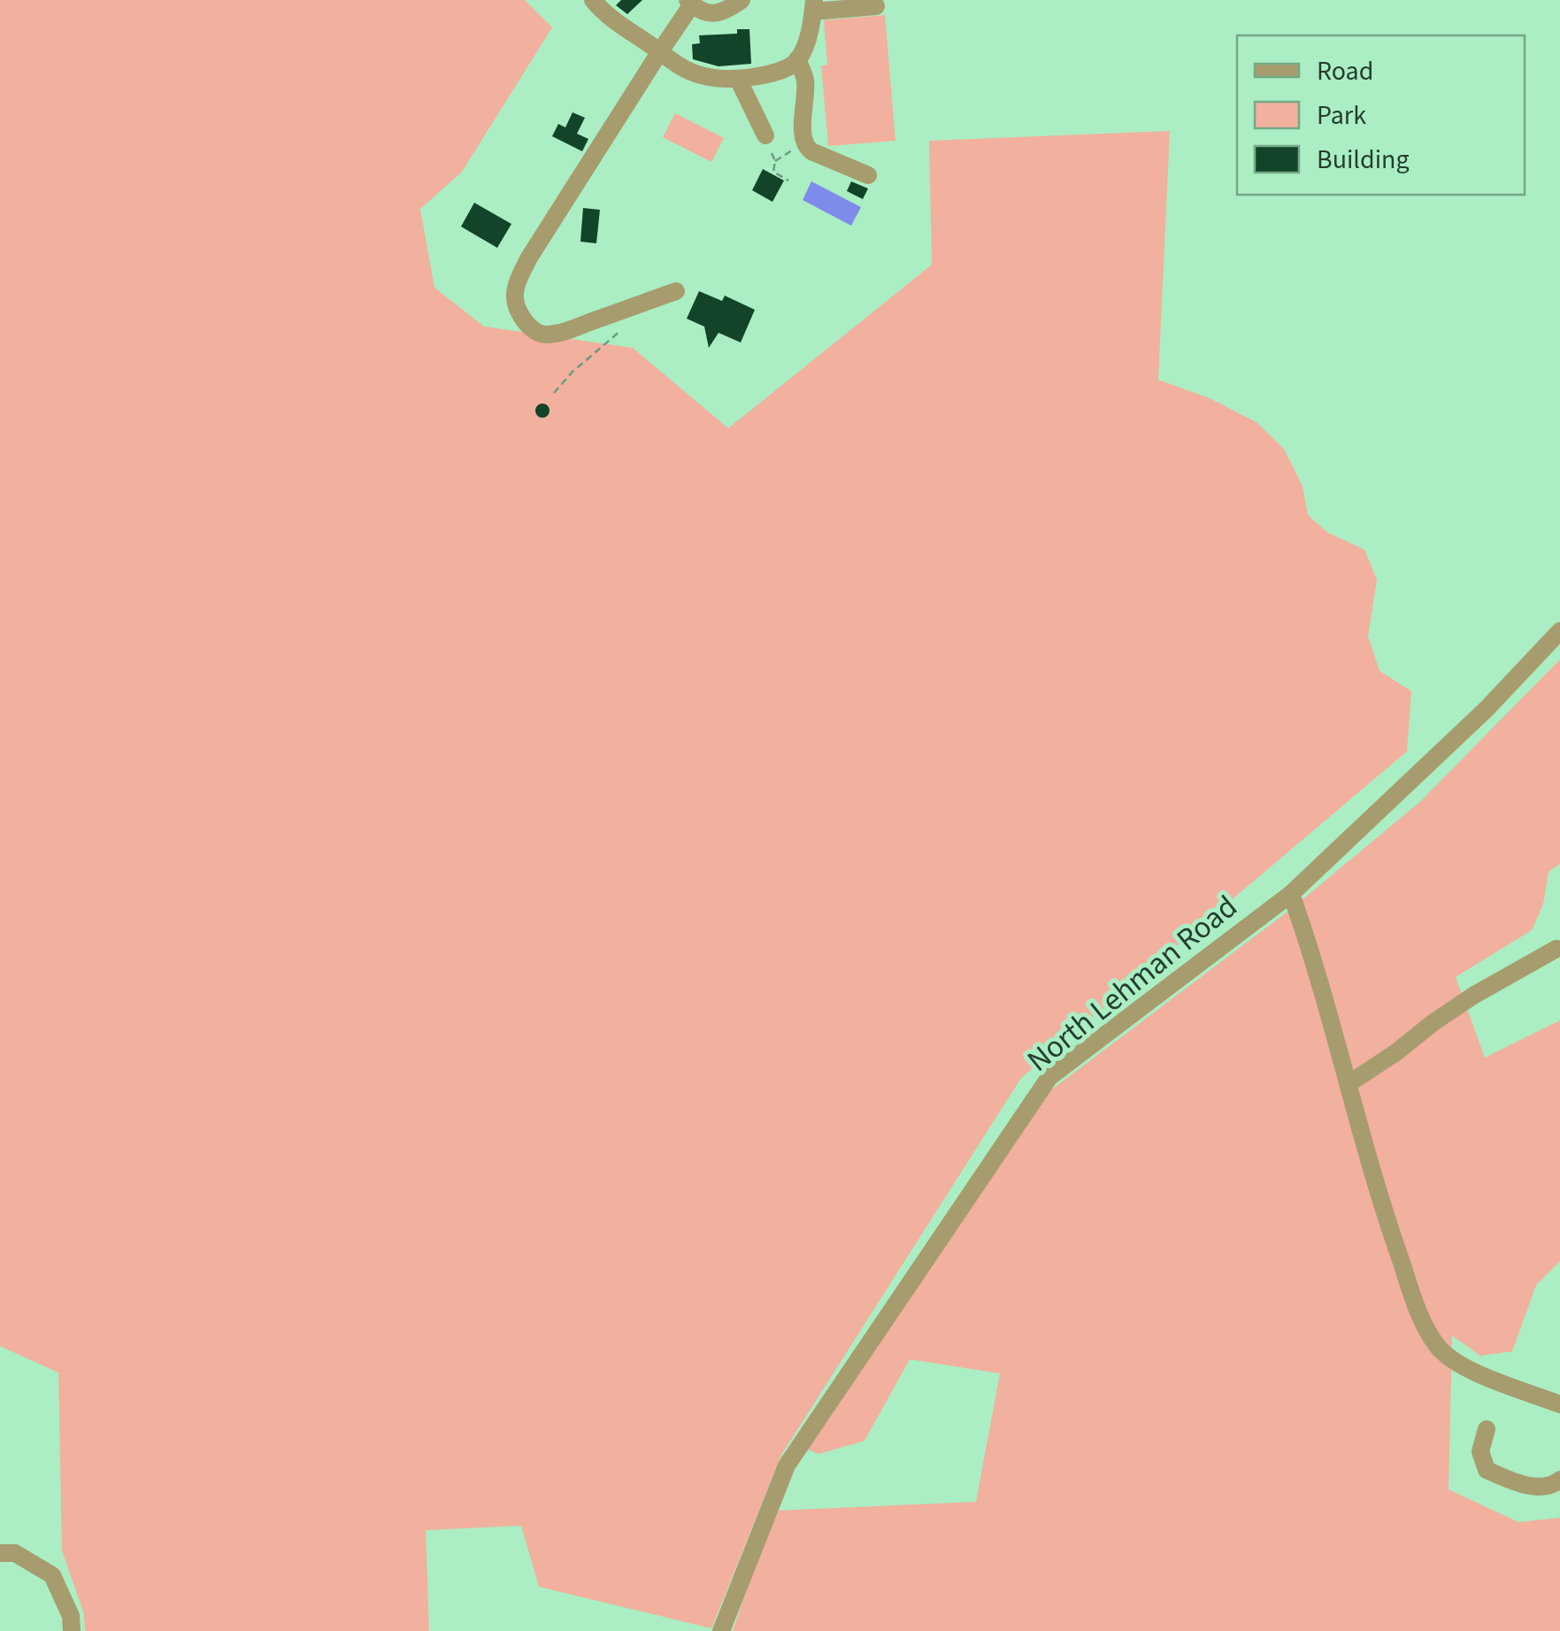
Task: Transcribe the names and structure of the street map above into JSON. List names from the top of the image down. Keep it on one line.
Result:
{"streets":{"street":["North Lehman Road"]},"legend":["Road","Park","Building"]}
